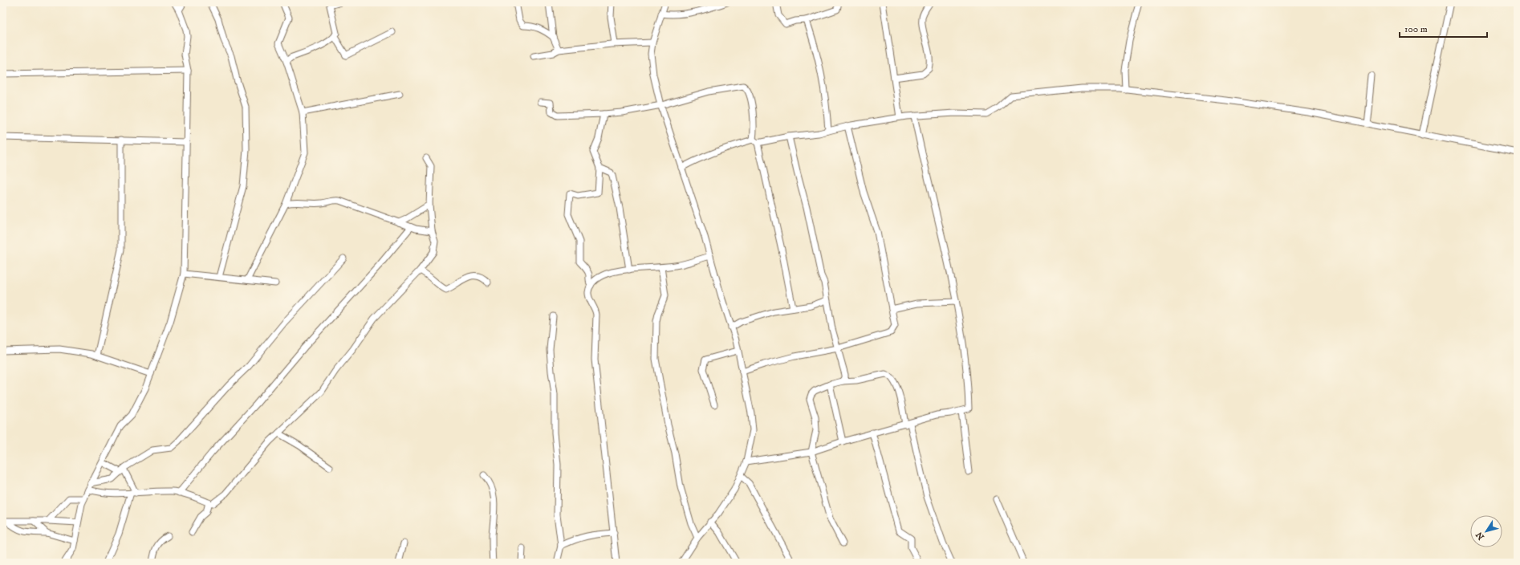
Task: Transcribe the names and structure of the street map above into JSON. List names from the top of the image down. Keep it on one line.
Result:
{"scale_bar":"100 m","north":"bottom left"}
